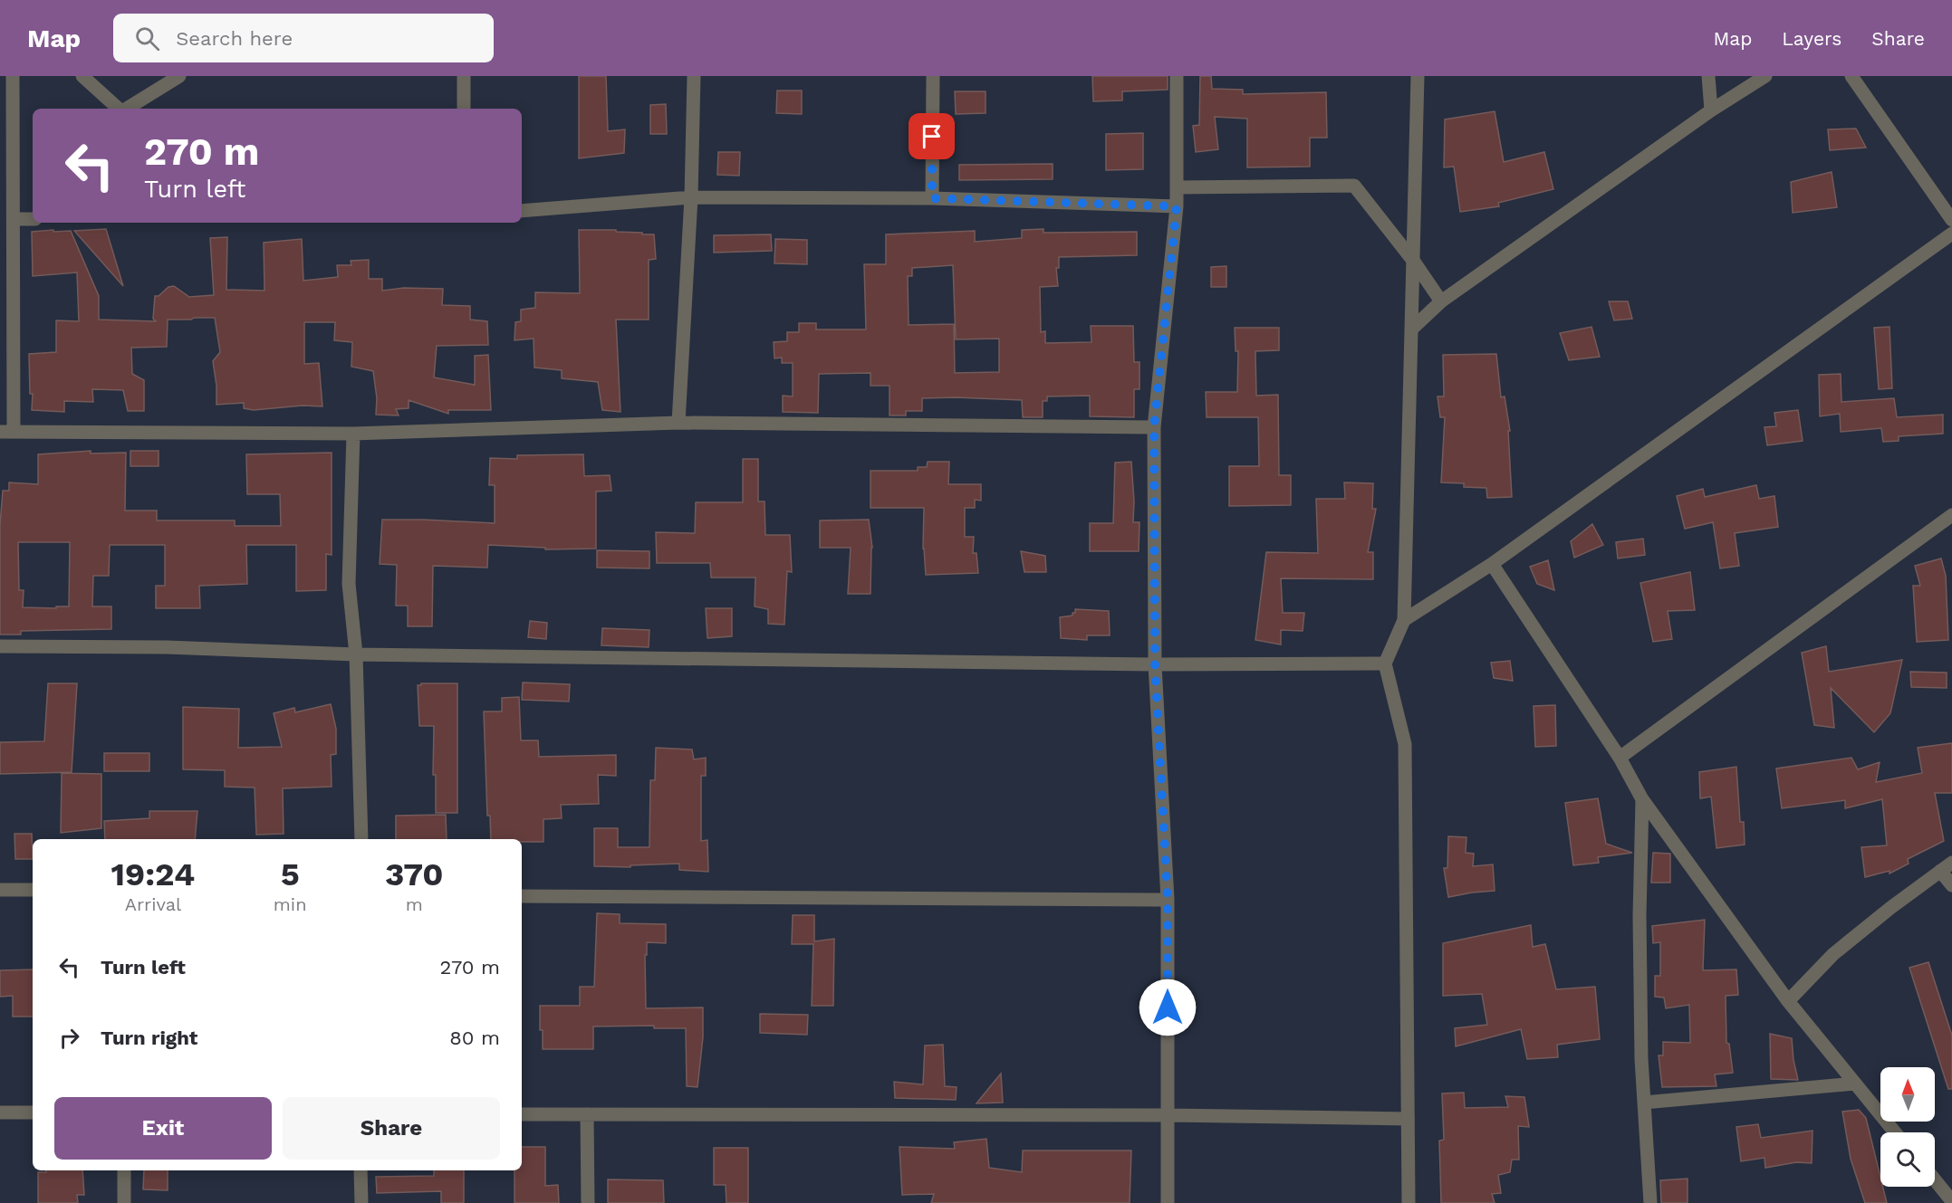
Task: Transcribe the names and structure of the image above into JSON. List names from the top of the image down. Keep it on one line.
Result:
{"north":"top","page":{"header":"Map","search":"Search here","nav":["Map","Layers","Share"],"turn":["270 m","Turn left"],"eta":["19:24","Arrival","5","min","370","m"],"list":[{"name":"Turn left","value":"270 m"},{"name":"Turn right","value":"80 m"}],"buttons":["Exit","Share"]}}
